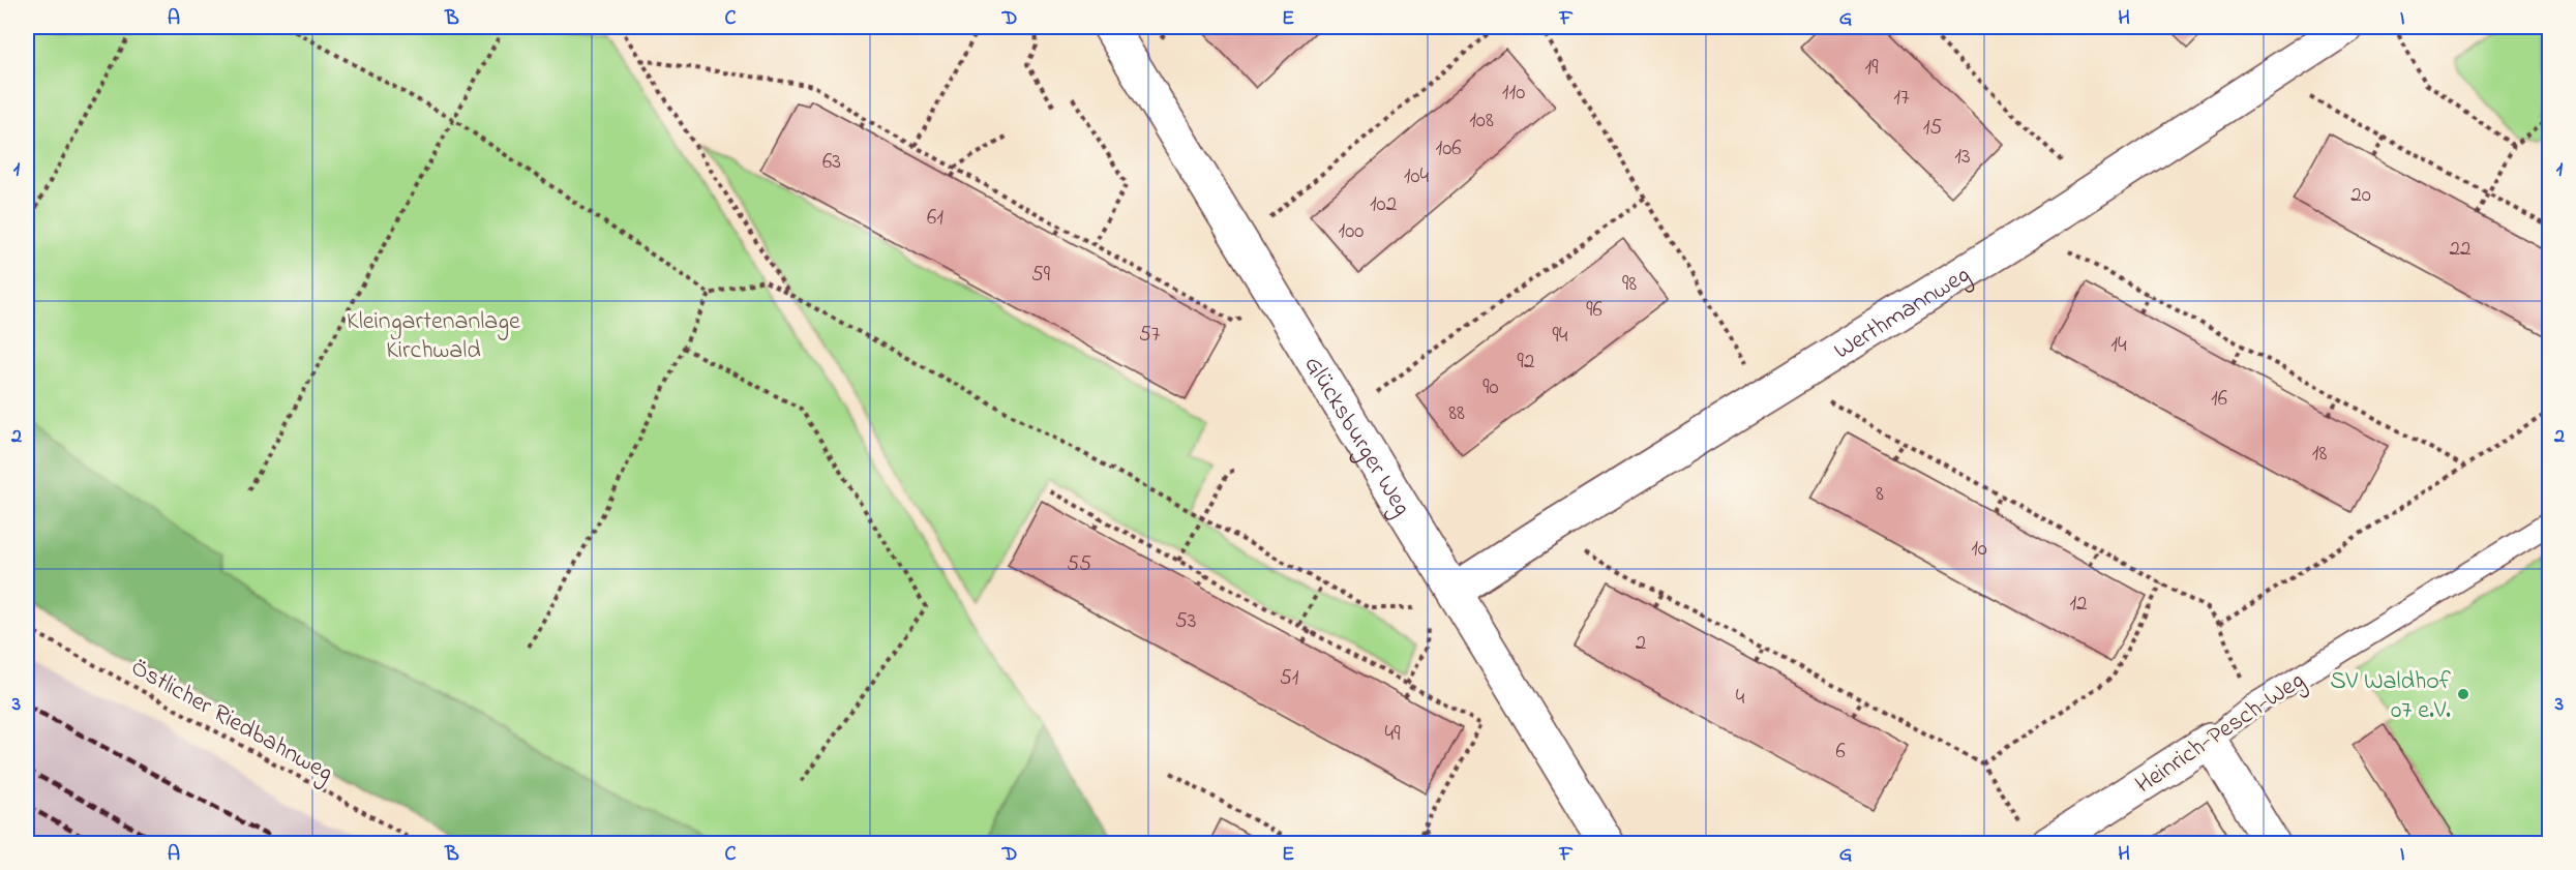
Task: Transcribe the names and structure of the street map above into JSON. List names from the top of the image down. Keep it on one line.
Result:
{"streets":{"street":["Werthmannweg","Glücksburger Weg","Heinrich-Pesch-Weg"],"path":["Östlicher Riedbahnweg"]},"crossings":[["Werthmannweg","Glücksburger Weg"]],"parks":["Kleingartenanlage Kirchwald"],"places":["SV Waldhof 07 e.V."],"house_numbers":["19","110","17","108","15","106","13","63","104","20","102","61","100","22","59","98","96","57","94","14","92","90","16","88","18","8","10","55","12","53","2","51","4","49","6"],"grid":{"columns":["A","B","C","D","E","F","G","H","I"],"rows":["1","2","3"]}}
